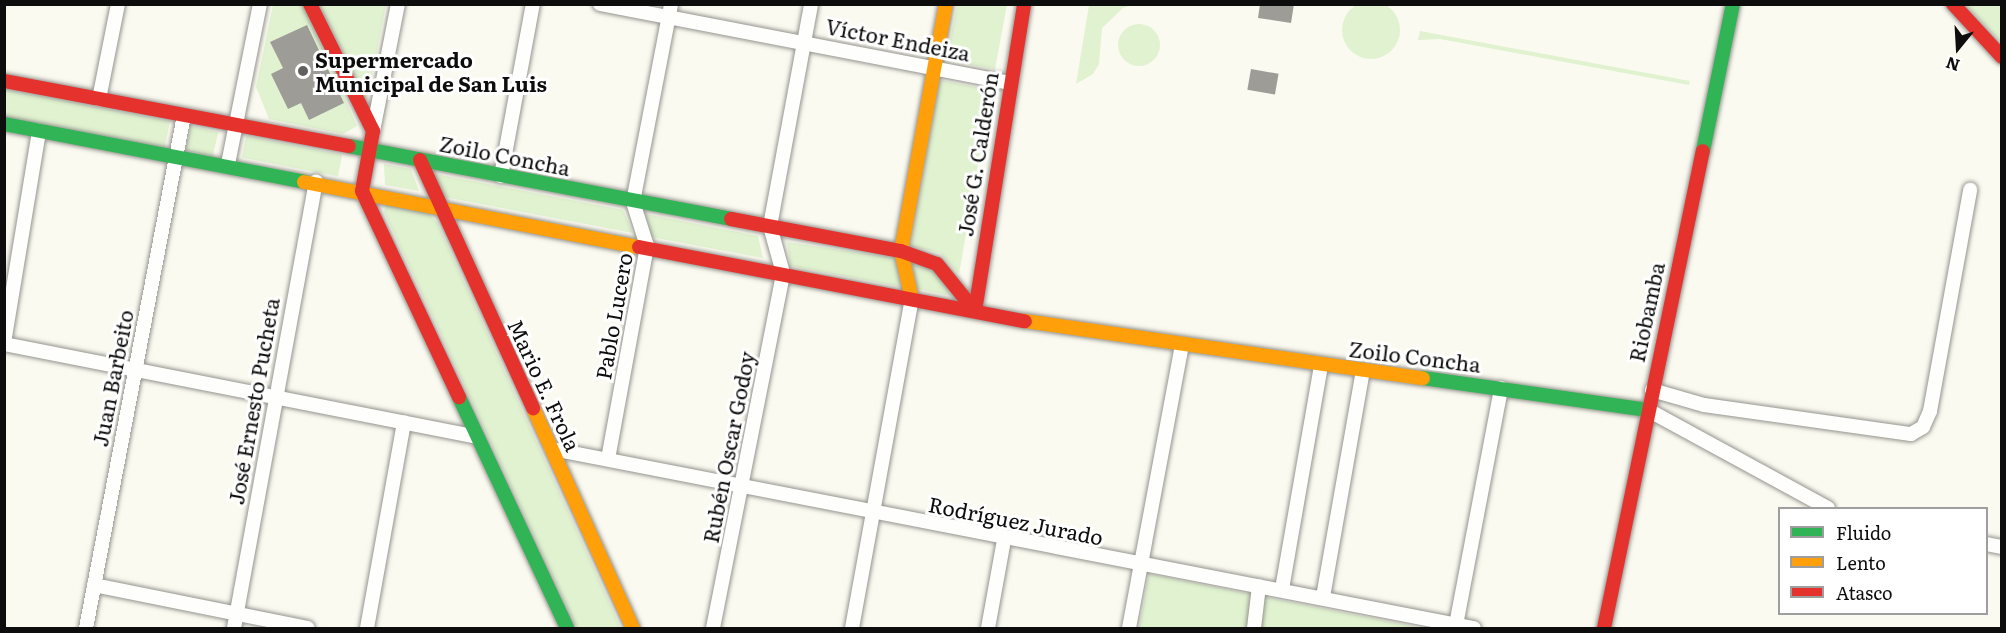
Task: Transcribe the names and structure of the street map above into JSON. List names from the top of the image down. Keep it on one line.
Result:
{"streets":{"street":["Víctor Endeiza","José G. Calderón","Zoilo Concha","Riobamba","Pablo Lucero","Juan Barbeito","Mario E. Frola","José Ernesto Pucheta","Rubén Oscar Godoy","Rodríguez Jurado"]},"crossings":[["Víctor Endeiza","José G. Calderón"],["Víctor Endeiza","Pablo Lucero"],["José G. Calderón","Zoilo Concha"],["Zoilo Concha","Riobamba"],["Zoilo Concha","Pablo Lucero"],["Zoilo Concha","Juan Barbeito"],["Zoilo Concha","Mario E. Frola"],["Zoilo Concha","José Ernesto Pucheta"],["Zoilo Concha","Rubén Oscar Godoy"],["Pablo Lucero","Rodríguez Jurado"],["Mario E. Frola","Rodríguez Jurado"],["Rubén Oscar Godoy","Rodríguez Jurado"]],"places":["Supermercado Municipal de San Luis"],"legend":["Fluido","Lento","Atasco"],"north":"bottom"}
